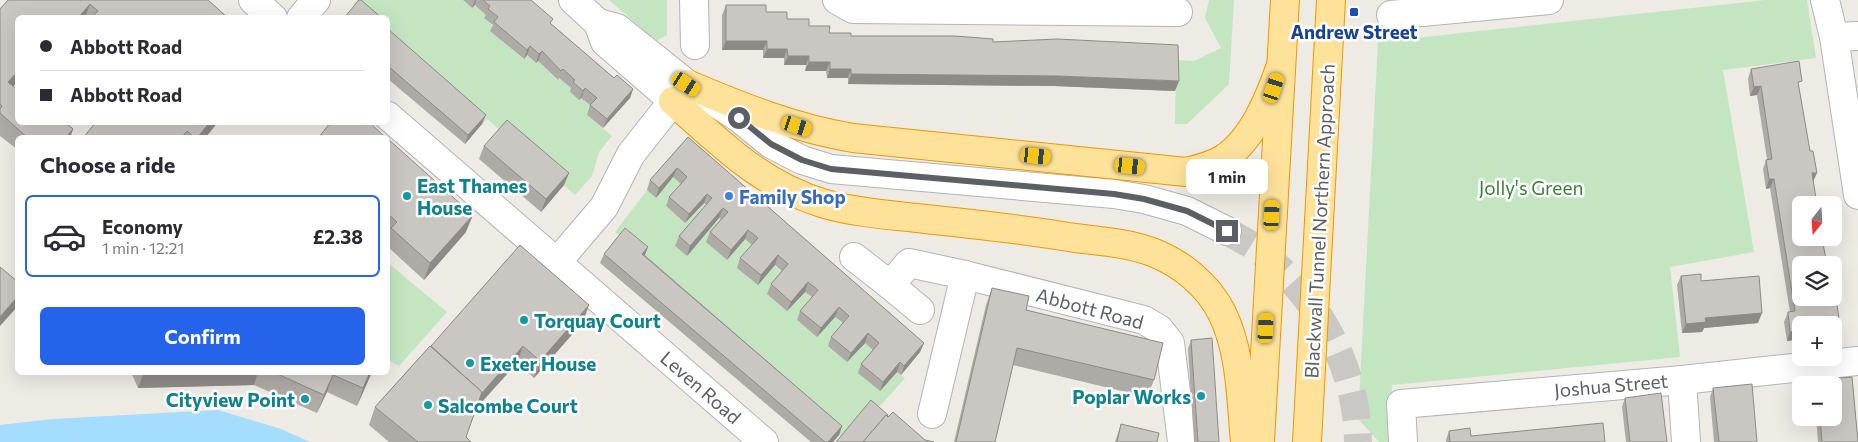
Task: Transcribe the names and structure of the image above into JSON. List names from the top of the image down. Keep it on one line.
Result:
{"streets":{"highway":["Blackwall Tunnel Northern Approach"],"street":["Abbott Road","Joshua Street","Leven Road"]},"parks":["Jolly's Green"],"places":{"transit":["Andrew Street"],"other":["East Thames House","Family Shop","Torquay Court","Exeter House","Poplar Works","Cityview Point","Salcombe Court"]},"north":"bottom","page":{"banner":["Abbott Road","Abbott Road"],"heading":"Choose a ride","bubble":"1 min","list":[{"name":"Economy","note":"1 min · 12:21","value":"£2.38"}],"map_buttons":["+","−"],"buttons":"Confirm"}}
